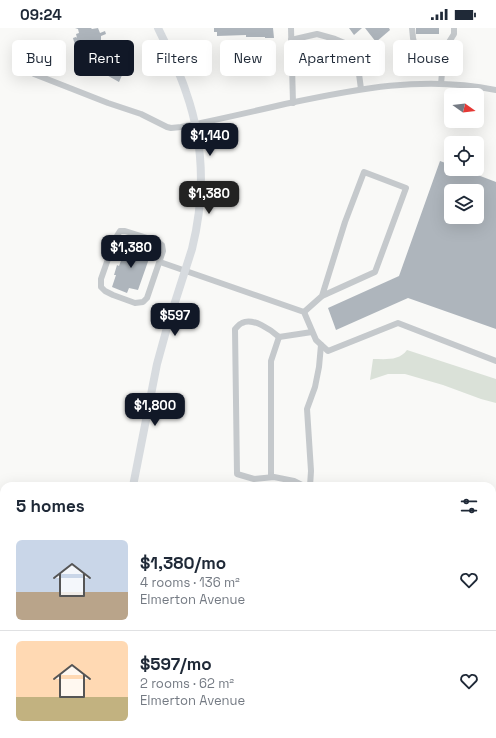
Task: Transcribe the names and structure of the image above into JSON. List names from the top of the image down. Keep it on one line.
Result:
{"north":"right","page":{"status":"09:24","chip":["Buy","Rent","Filters","New","Apartment","House"],"price":["$1,140","$1,380","$1,380","$597","$1,800"],"heading":"5 homes","list":[{"name":"$1,380/mo","note":"4 rooms · 136 m² · Elmerton Avenue"},{"name":"$597/mo","note":"2 rooms · 62 m² · Elmerton Avenue"}]}}
